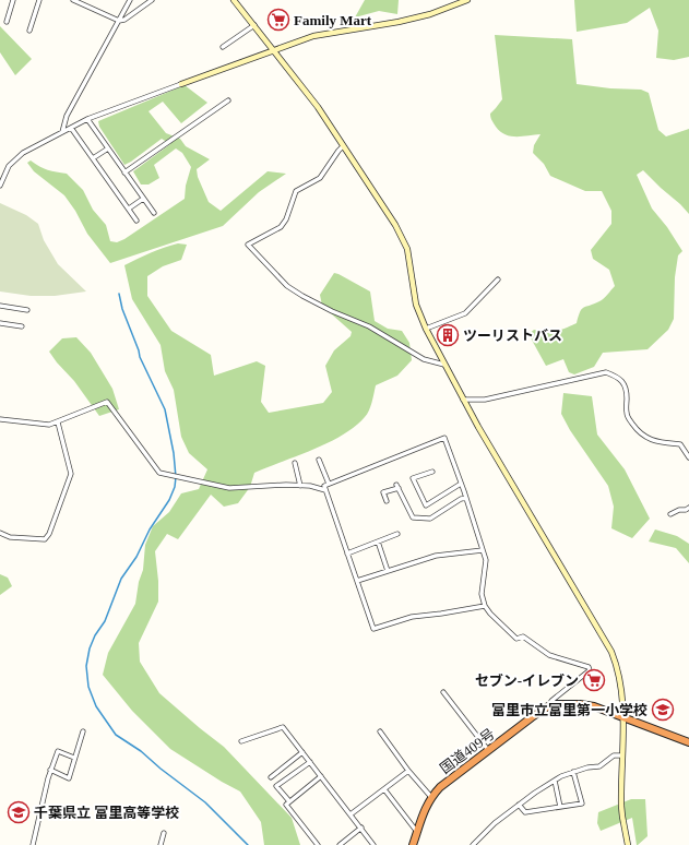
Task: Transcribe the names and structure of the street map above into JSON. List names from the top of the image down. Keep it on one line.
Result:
{"streets":{"highway":["国道409号"]},"places":{"supermarket":["Family Mart","セブン-イレブン"],"building":["ツーリストバス"],"school or university":["富里市立富里第一小学校","千葉県立 富里高等学校"]}}
